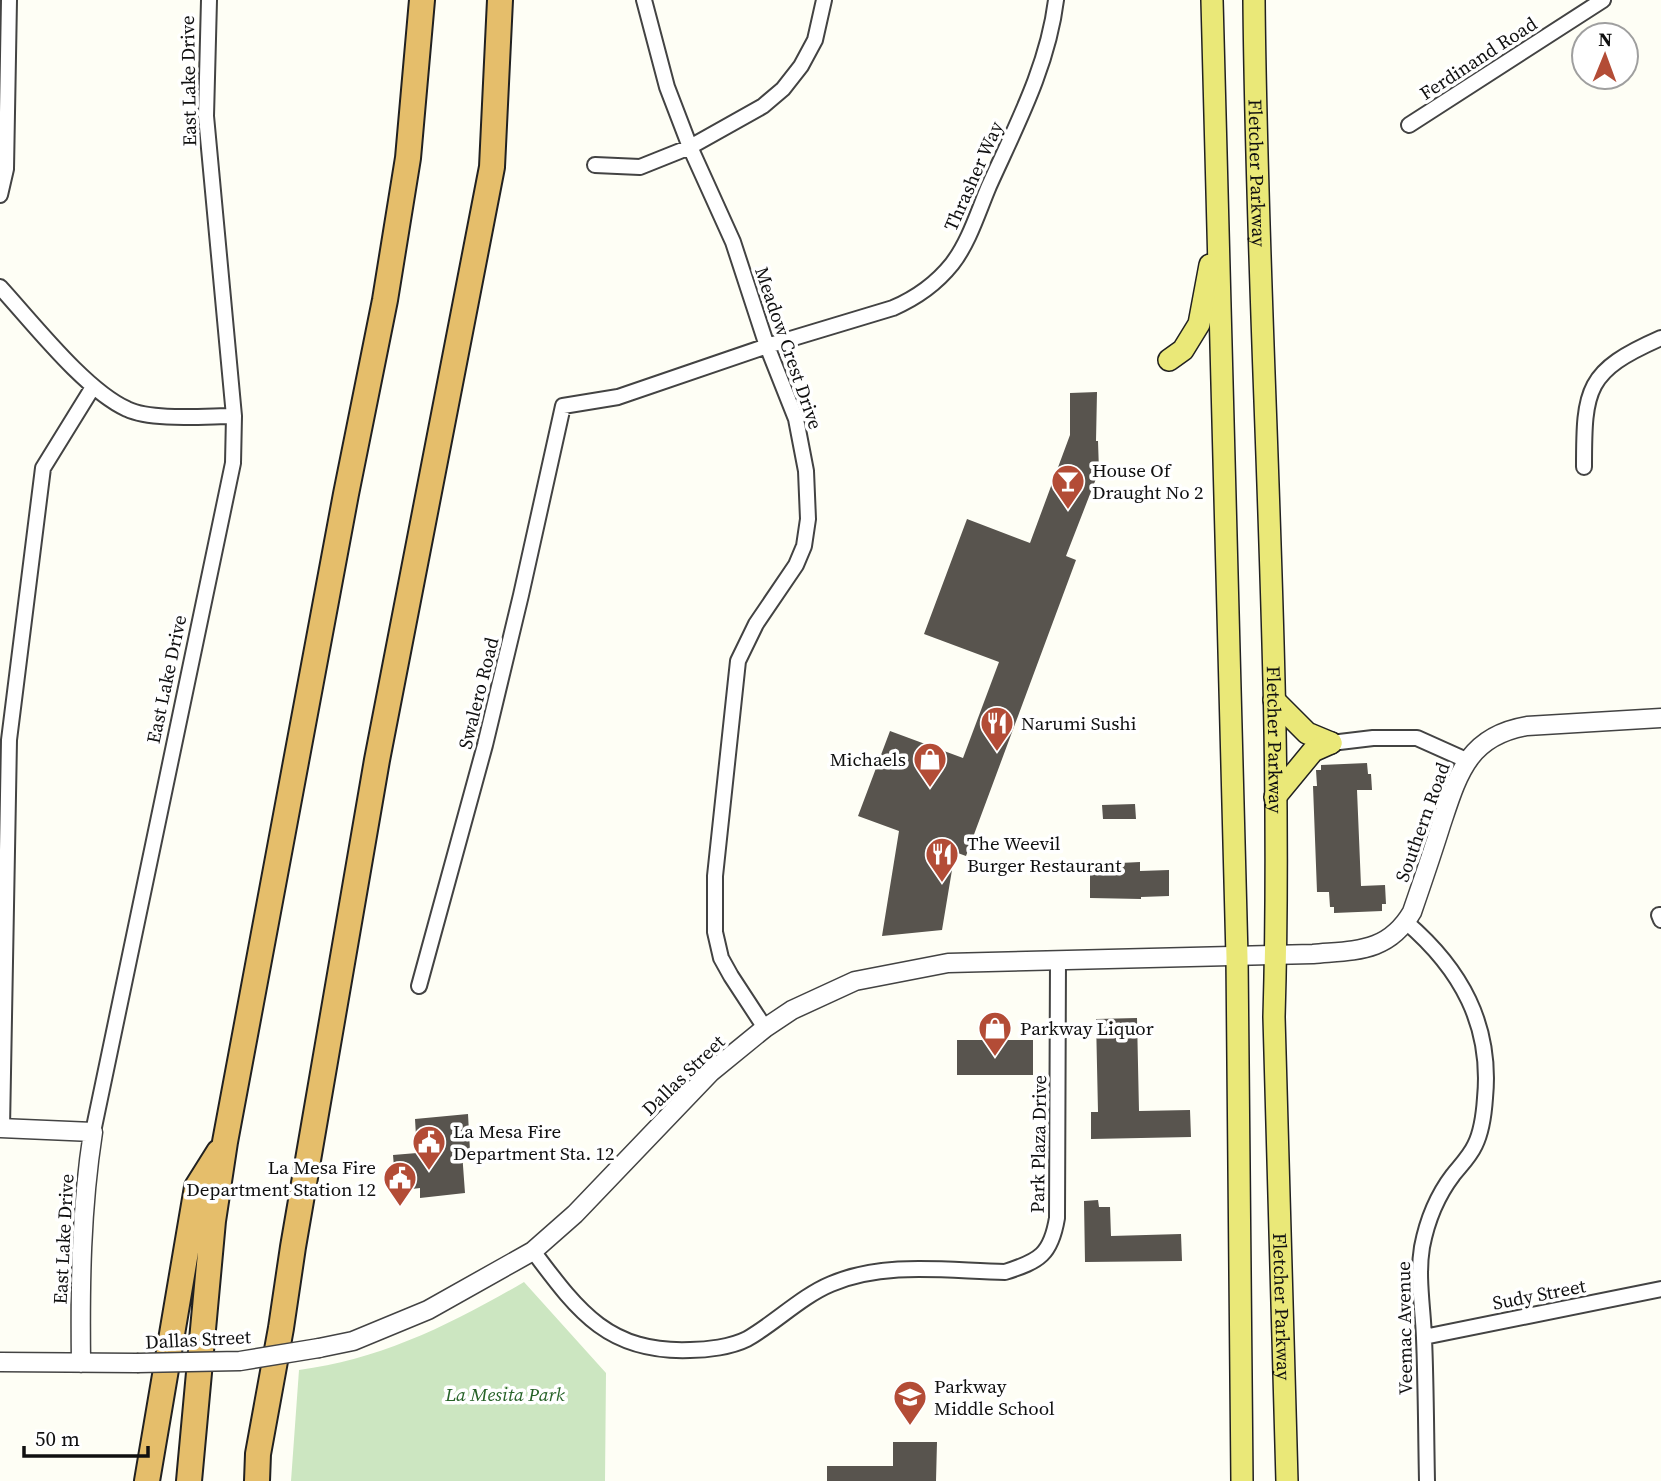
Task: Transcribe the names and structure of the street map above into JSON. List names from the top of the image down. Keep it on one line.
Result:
{"streets":{"main road":["Fletcher Parkway"],"street":["Ferdinand Road","East Lake Drive","Thrasher Way","Meadow Crest Drive","Swalero Road","Southern Road","Dallas Street","Park Plaza Drive","Sudy Street","Veemac Avenue"]},"crossings":[["East Lake Drive","Dallas Street"],["Fletcher Parkway","Southern Road"],["Fletcher Parkway","Dallas Street"],["Thrasher Way","Meadow Crest Drive"],["Thrasher Way","Swalero Road"],["Meadow Crest Drive","Dallas Street"],["Southern Road","Dallas Street"],["Southern Road","Veemac Avenue"],["Dallas Street","Park Plaza Drive"],["Sudy Street","Veemac Avenue"]],"parks":["La Mesita Park"],"places":{"bar":["House Of Draught No 2"],"restaurant":["Narumi Sushi","The Weevil Burger Restaurant"],"shop":["Michaels","Parkway Liquor"],"public building":["La Mesa Fire Department Sta. 12","La Mesa Fire Department Station 12"],"school or university":["Parkway Middle School"]},"scale_bar":"50 m","north":"top"}
